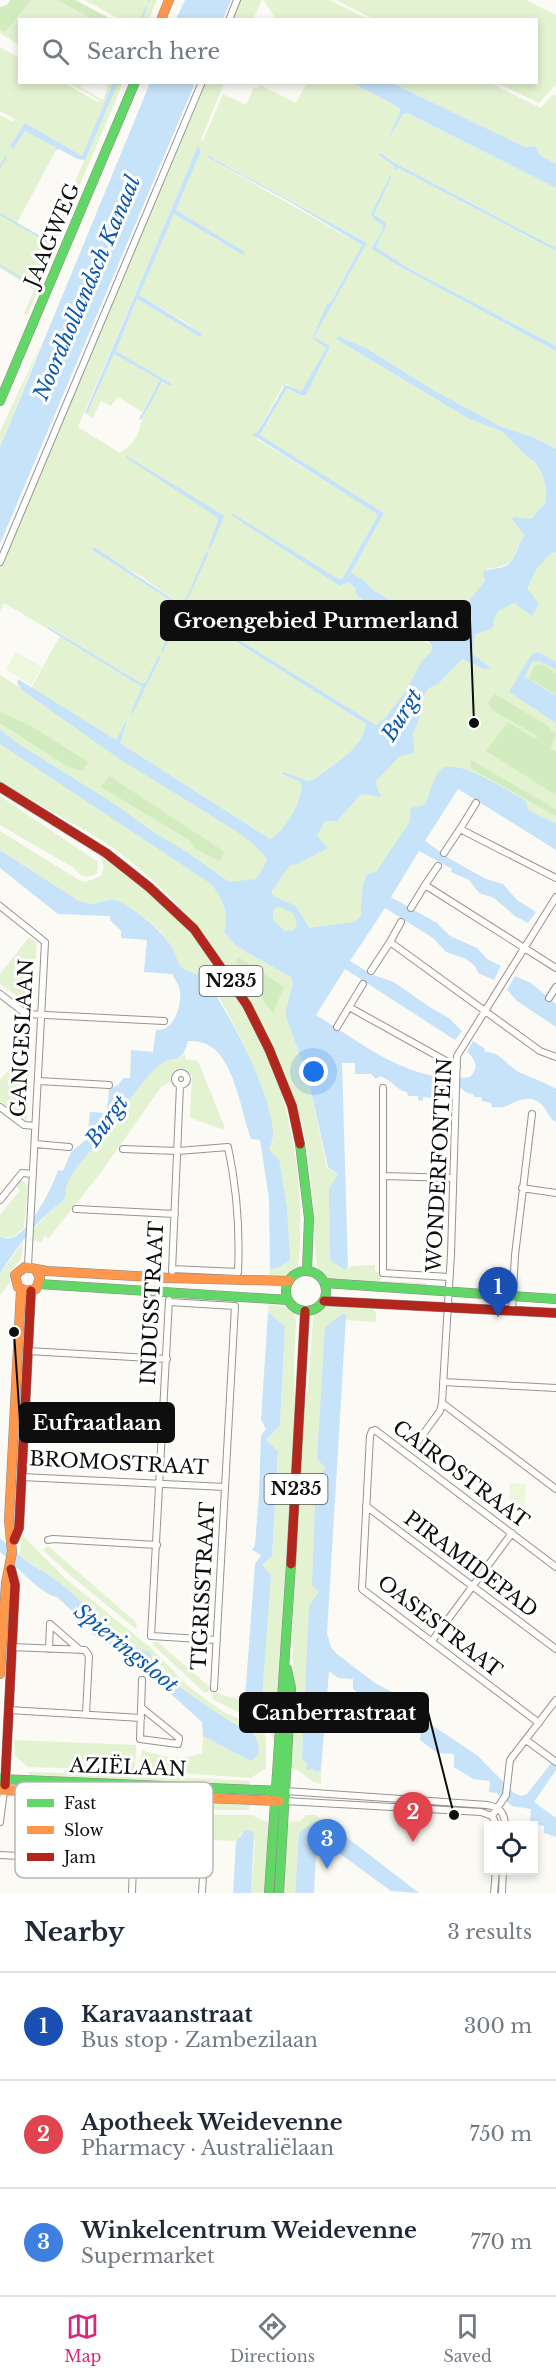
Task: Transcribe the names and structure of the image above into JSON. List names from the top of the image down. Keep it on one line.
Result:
{"streets":{"main road":["JAAGWEG","N235","INDUSSTRAAT","BROMOSTRAAT","AZIËLAAN"],"street":["GANGESLAAN","WONDERFONTEIN","CAIROSTRAAT","PIRAMIDEPAD","TIGRISSTRAAT","OASESTRAAT"]},"crossings":[["N235","AZIËLAAN"],["INDUSSTRAAT","BROMOSTRAAT"],["INDUSSTRAAT","TIGRISSTRAAT"],["BROMOSTRAAT","TIGRISSTRAAT"],["CAIROSTRAAT","OASESTRAAT"],["PIRAMIDEPAD","OASESTRAAT"]],"water":["Noordhollandsch Kanaal","Burgt","Spieringsloot"],"places":["Groengebied Purmerland","Eufraatlaan","Canberrastraat"],"legend":["Fast","Slow","Jam"],"page":{"search":"Search here","pins":["1","2","3"],"heading":["Nearby","3 results"],"list":[{"mark":"1","name":"Karavaanstraat","note":"Bus stop · Zambezilaan","value":"300 m"},{"mark":"2","name":"Apotheek Weidevenne","note":"Pharmacy · Australiëlaan","value":"750 m"},{"mark":"3","name":"Winkelcentrum Weidevenne","note":"Supermarket","value":"770 m"}],"nav":["Map","Directions","Saved"]}}
